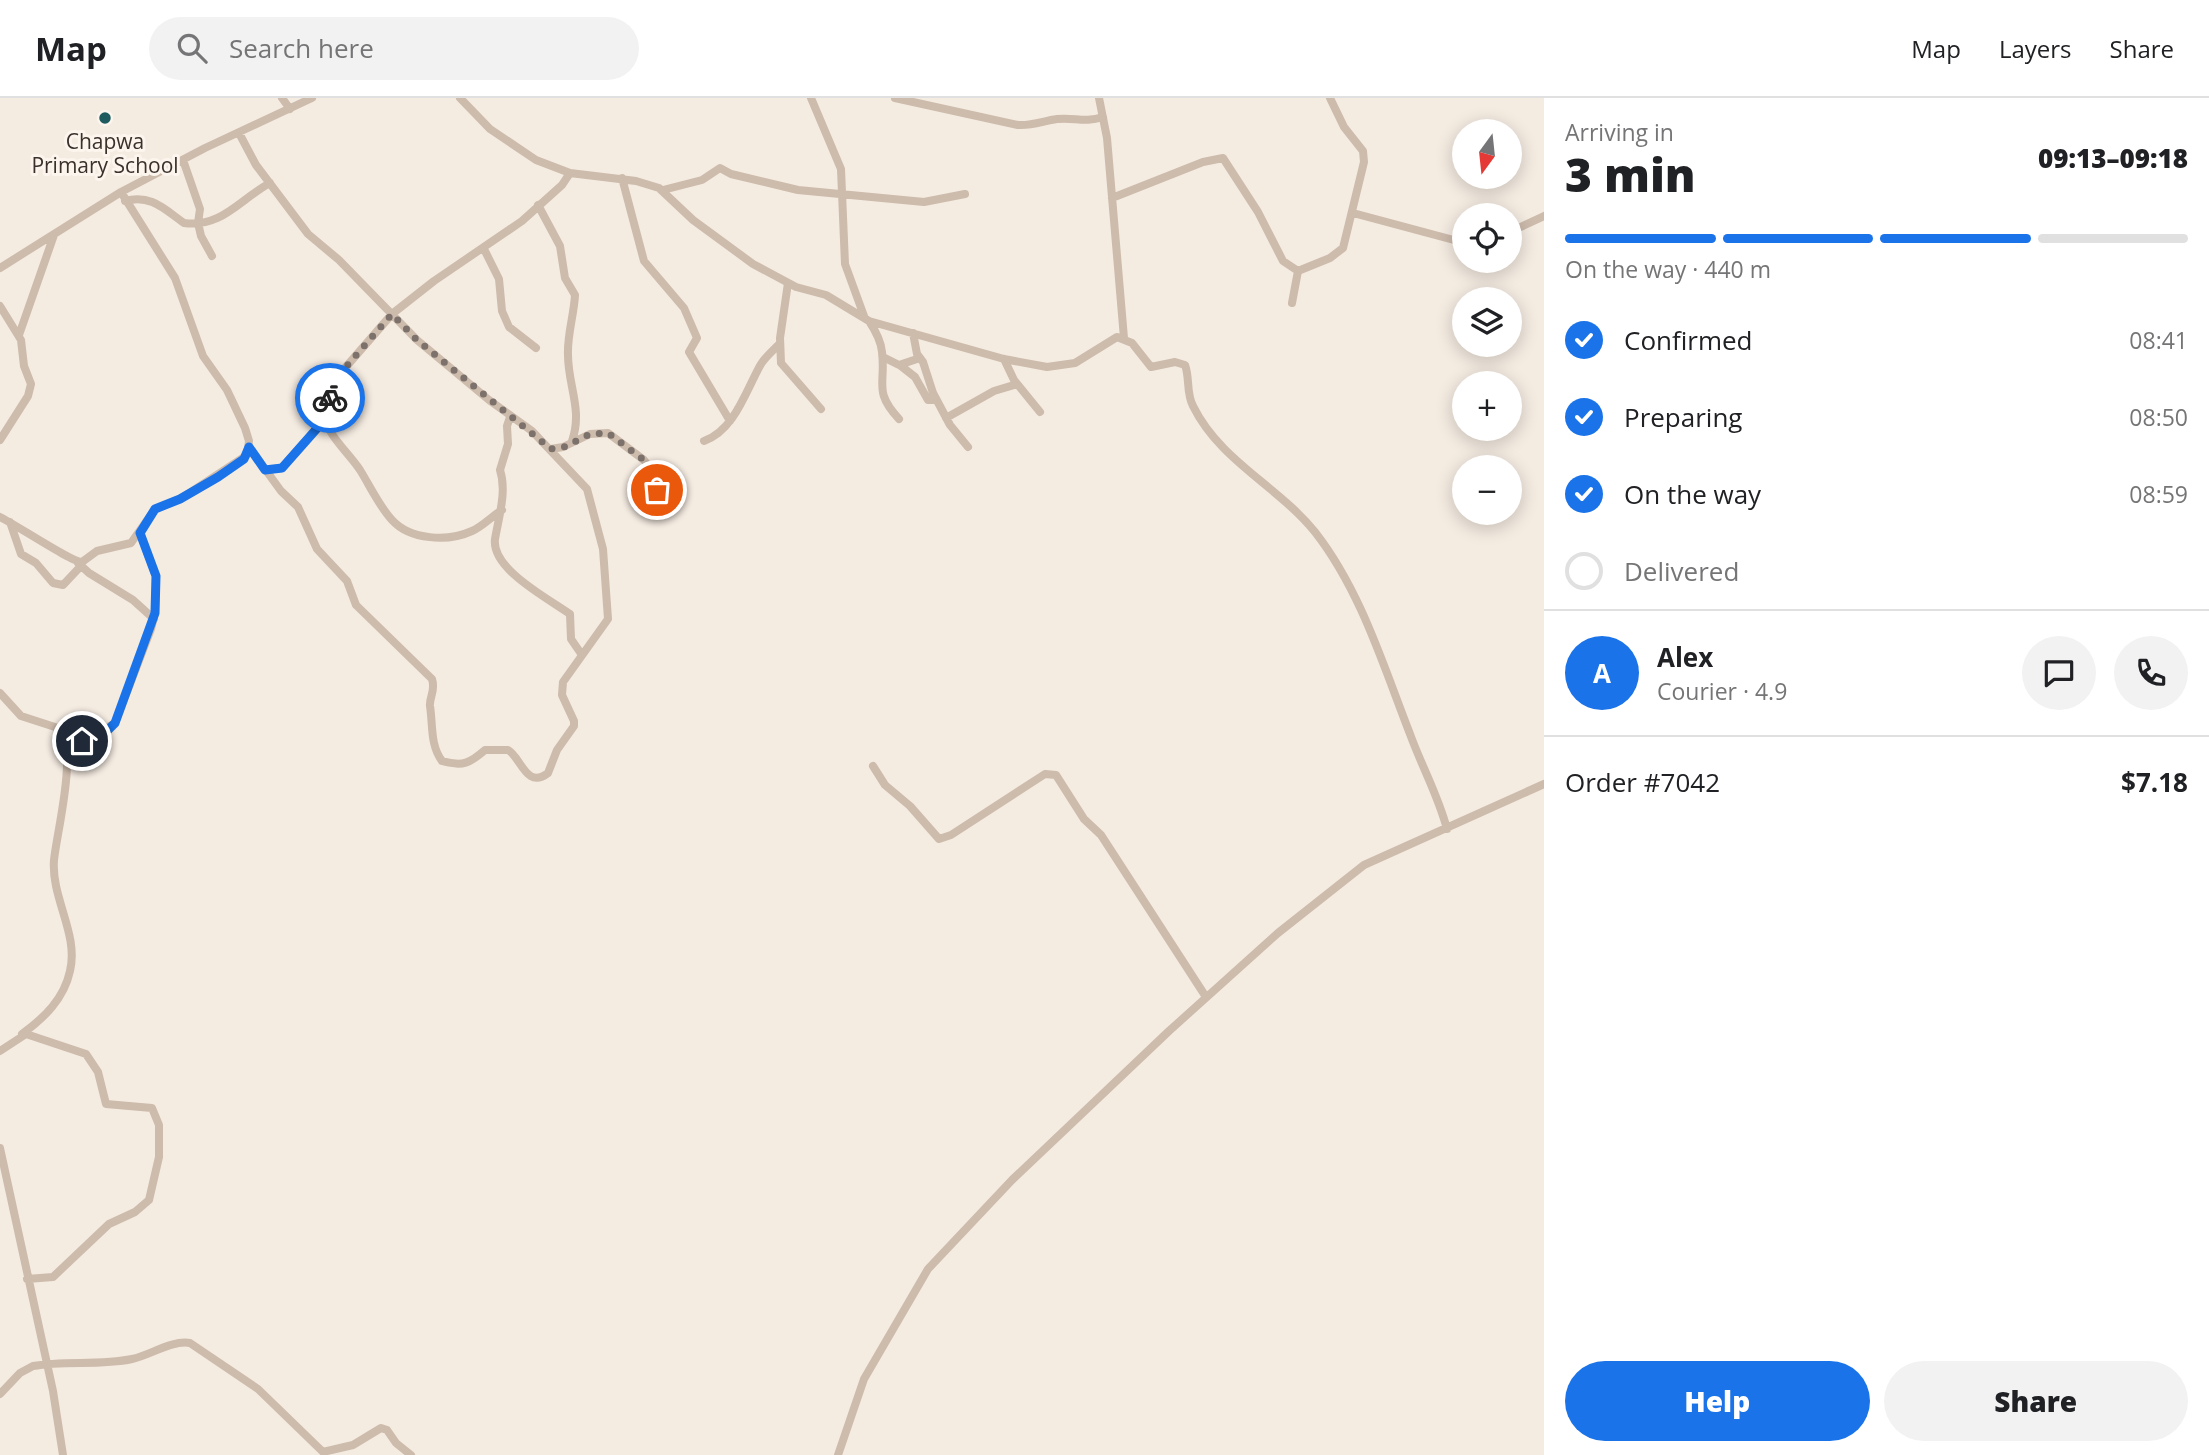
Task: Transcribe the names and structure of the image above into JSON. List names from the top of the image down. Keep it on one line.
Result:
{"places":["Chapwa Primary School"],"north":"bottom","page":{"header":"Map","search":"Search here","nav":["Map","Layers","Share"],"heading":["3 min","Arriving in","09:13–09:18"],"panel":["Alex","Courier · 4.9","Order #7042","$7.18"],"map_buttons":["+","−"],"bar":"On the way · 440 m","list":[["Confirmed","08:41"],["Preparing","08:50"],["On the way","08:59"],"Delivered"],"round":"A","buttons":["Help","Share"]}}
